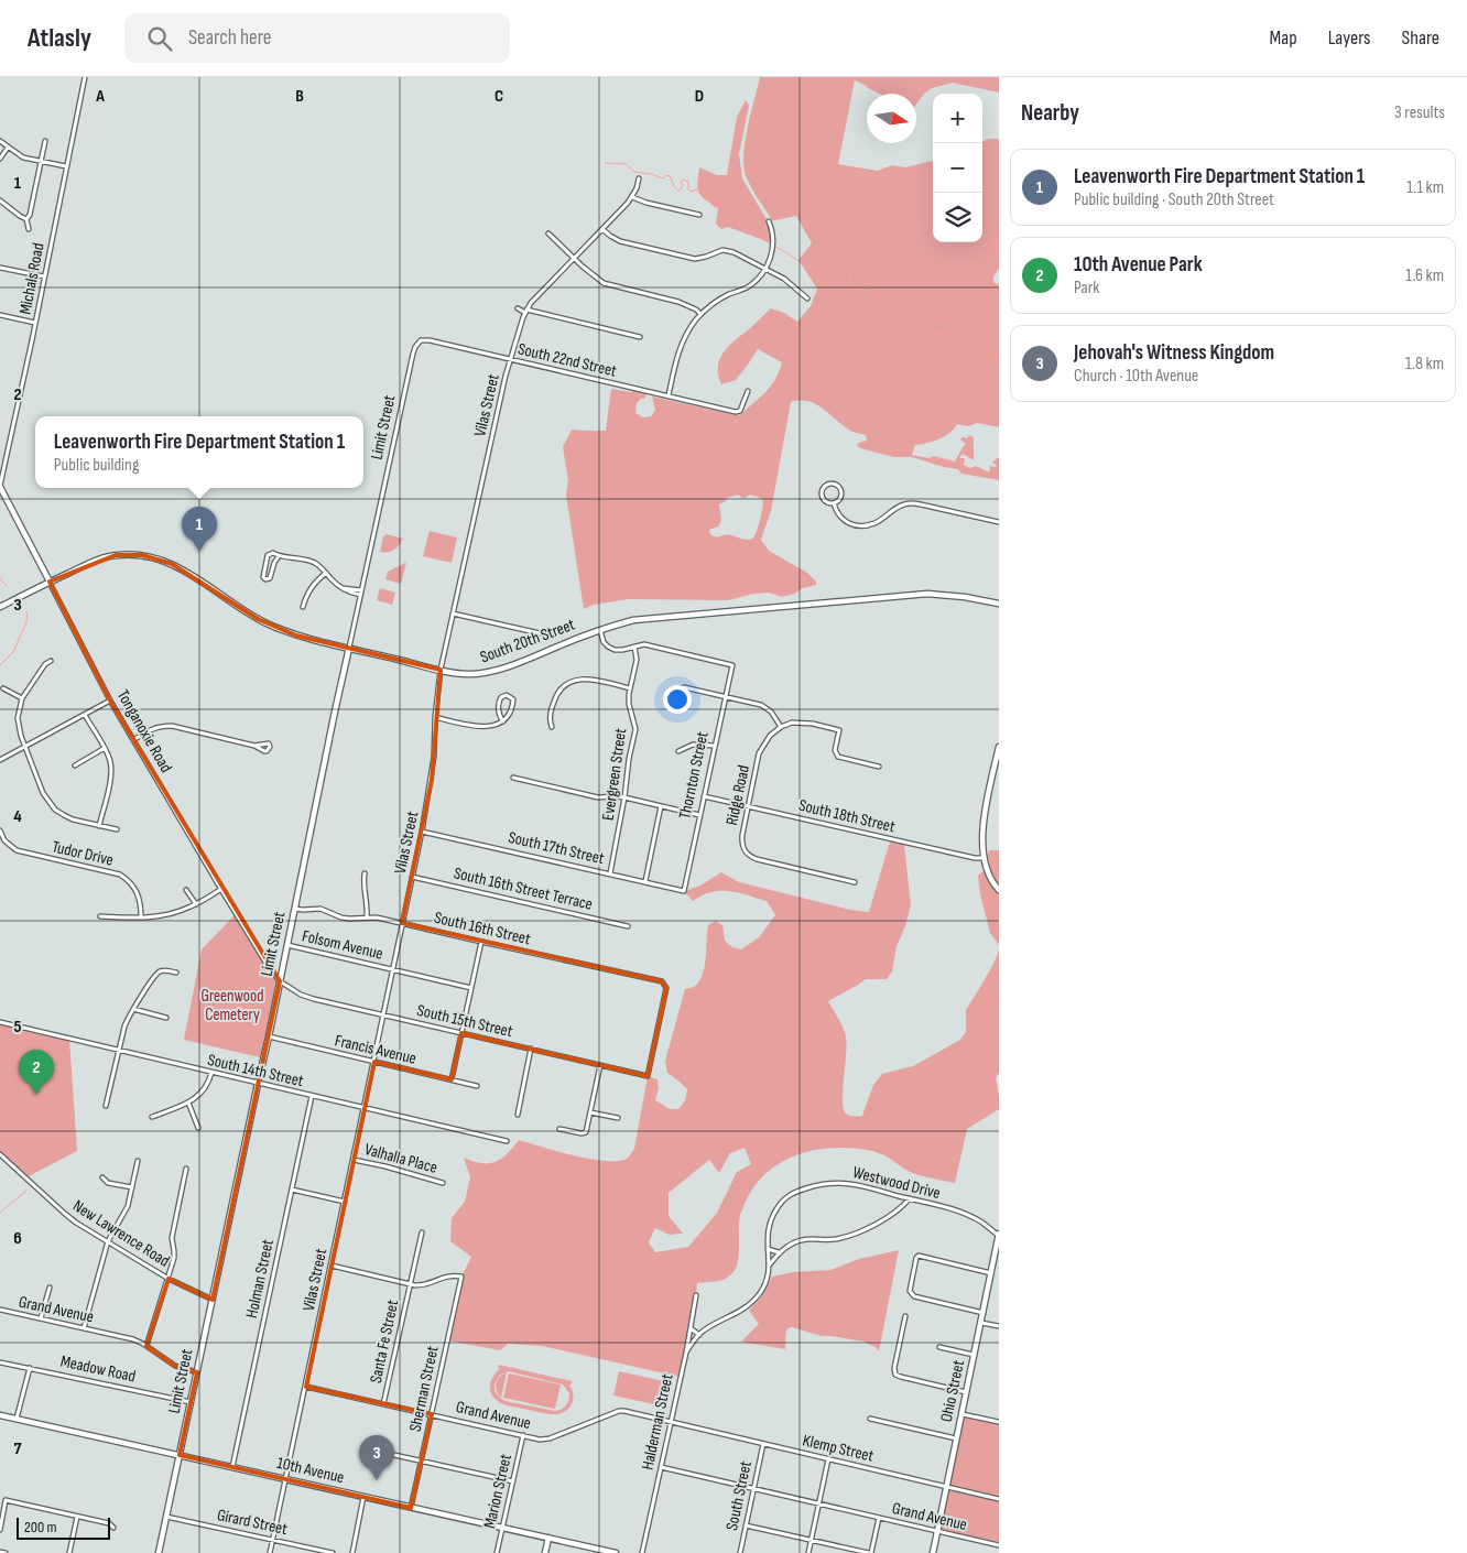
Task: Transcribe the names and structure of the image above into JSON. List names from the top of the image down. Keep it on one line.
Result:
{"streets":{"street":["Michals Road","South 22nd Street","Vilas Street","Limit Street","South 20th Street","Tonganoxie Road","Evergreen Street","Thornton Street","Ridge Road","South 18th Street","South 17th Street","Tudor Drive","South 16th Street Terrace","South 16th Street","Folsom Avenue","South 15th Street","Francis Avenue","South 14th Street","Valhalla Place","Westwood Drive","New Lawrence Road","Holman Street","Grand Avenue","Santa Fe Street","Meadow Road","Sherman Street","Ohio Street","Halderman Street","Klemp Street","10th Avenue","Marion Street","South Street","Girard Street"]},"crossings":[["Michals Road","Tonganoxie Road"],["South 22nd Street","Vilas Street"],["South 22nd Street","Limit Street"],["Vilas Street","South 20th Street"],["Vilas Street","South 17th Street"],["Vilas Street","South 16th Street Terrace"],["Vilas Street","South 16th Street"],["Vilas Street","Folsom Avenue"],["Vilas Street","South 15th Street"],["Vilas Street","Francis Avenue"],["Vilas Street","South 14th Street"],["Vilas Street","Valhalla Place"],["Vilas Street","Grand Avenue"],["Vilas Street","10th Avenue"],["Vilas Street","Girard Street"],["Limit Street","South 20th Street"],["Limit Street","Tonganoxie Road"],["Limit Street","South 16th Street"],["Limit Street","Folsom Avenue"],["Limit Street","South 15th Street"],["Limit Street","Francis Avenue"],["Limit Street","South 14th Street"],["Limit Street","New Lawrence Road"],["Limit Street","Grand Avenue"],["Limit Street","Meadow Road"],["Limit Street","10th Avenue"],["Limit Street","Girard Street"],["South 20th Street","Tonganoxie Road"],["Tonganoxie Road","South 15th Street"],["Evergreen Street","Thornton Street"],["Evergreen Street","South 17th Street"],["Thornton Street","South 18th Street"],["Thornton Street","South 17th Street"],["Ridge Road","South 18th Street"],["South 16th Street","South 15th Street"],["South 14th Street","Holman Street"],["Westwood Drive","Ohio Street"],["Westwood Drive","Halderman Street"],["Holman Street","10th Avenue"],["Grand Avenue","Santa Fe Street"],["Grand Avenue","Sherman Street"],["Grand Avenue","Ohio Street"],["Grand Avenue","Halderman Street"],["Grand Avenue","Klemp Street"],["Grand Avenue","Marion Street"],["Grand Avenue","South Street"],["Santa Fe Street","Sherman Street"],["Sherman Street","10th Avenue"],["Ohio Street","Klemp Street"],["Halderman Street","Klemp Street"],["Klemp Street","South Street"],["10th Avenue","Marion Street"]],"parks":["Greenwood Cemetery"],"scale_bar":"200 m","north":"right","page":{"header":"Atlasly","search":"Search here","nav":["Map","Layers","Share"],"heading":["Nearby","3 results"],"map_buttons":["+","−"],"list":[{"mark":"1","name":"Leavenworth Fire Department Station 1","note":"Public building · South 20th Street","value":"1.1 km"},{"mark":"2","name":"10th Avenue Park","note":"Park","value":"1.6 km"},{"mark":"3","name":"Jehovah's Witness Kingdom","note":"Church · 10th Avenue","value":"1.8 km"}],"popup":["Leavenworth Fire Department Station 1","Public building"],"pins":["1","2","3"],"scale":"200 m"},"grid":{"columns":["A","B","C","D"],"rows":["1","2","3","4","5","6","7"]}}
